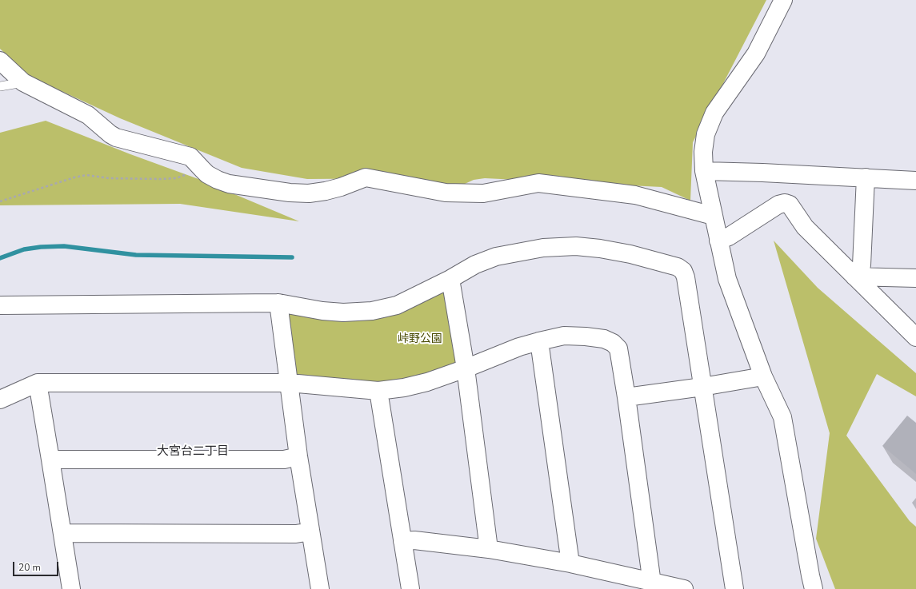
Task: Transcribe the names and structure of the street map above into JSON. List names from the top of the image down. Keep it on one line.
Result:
{"districts":["大宮台二丁目"],"parks":["峠野公園"],"scale_bar":"20 m"}
